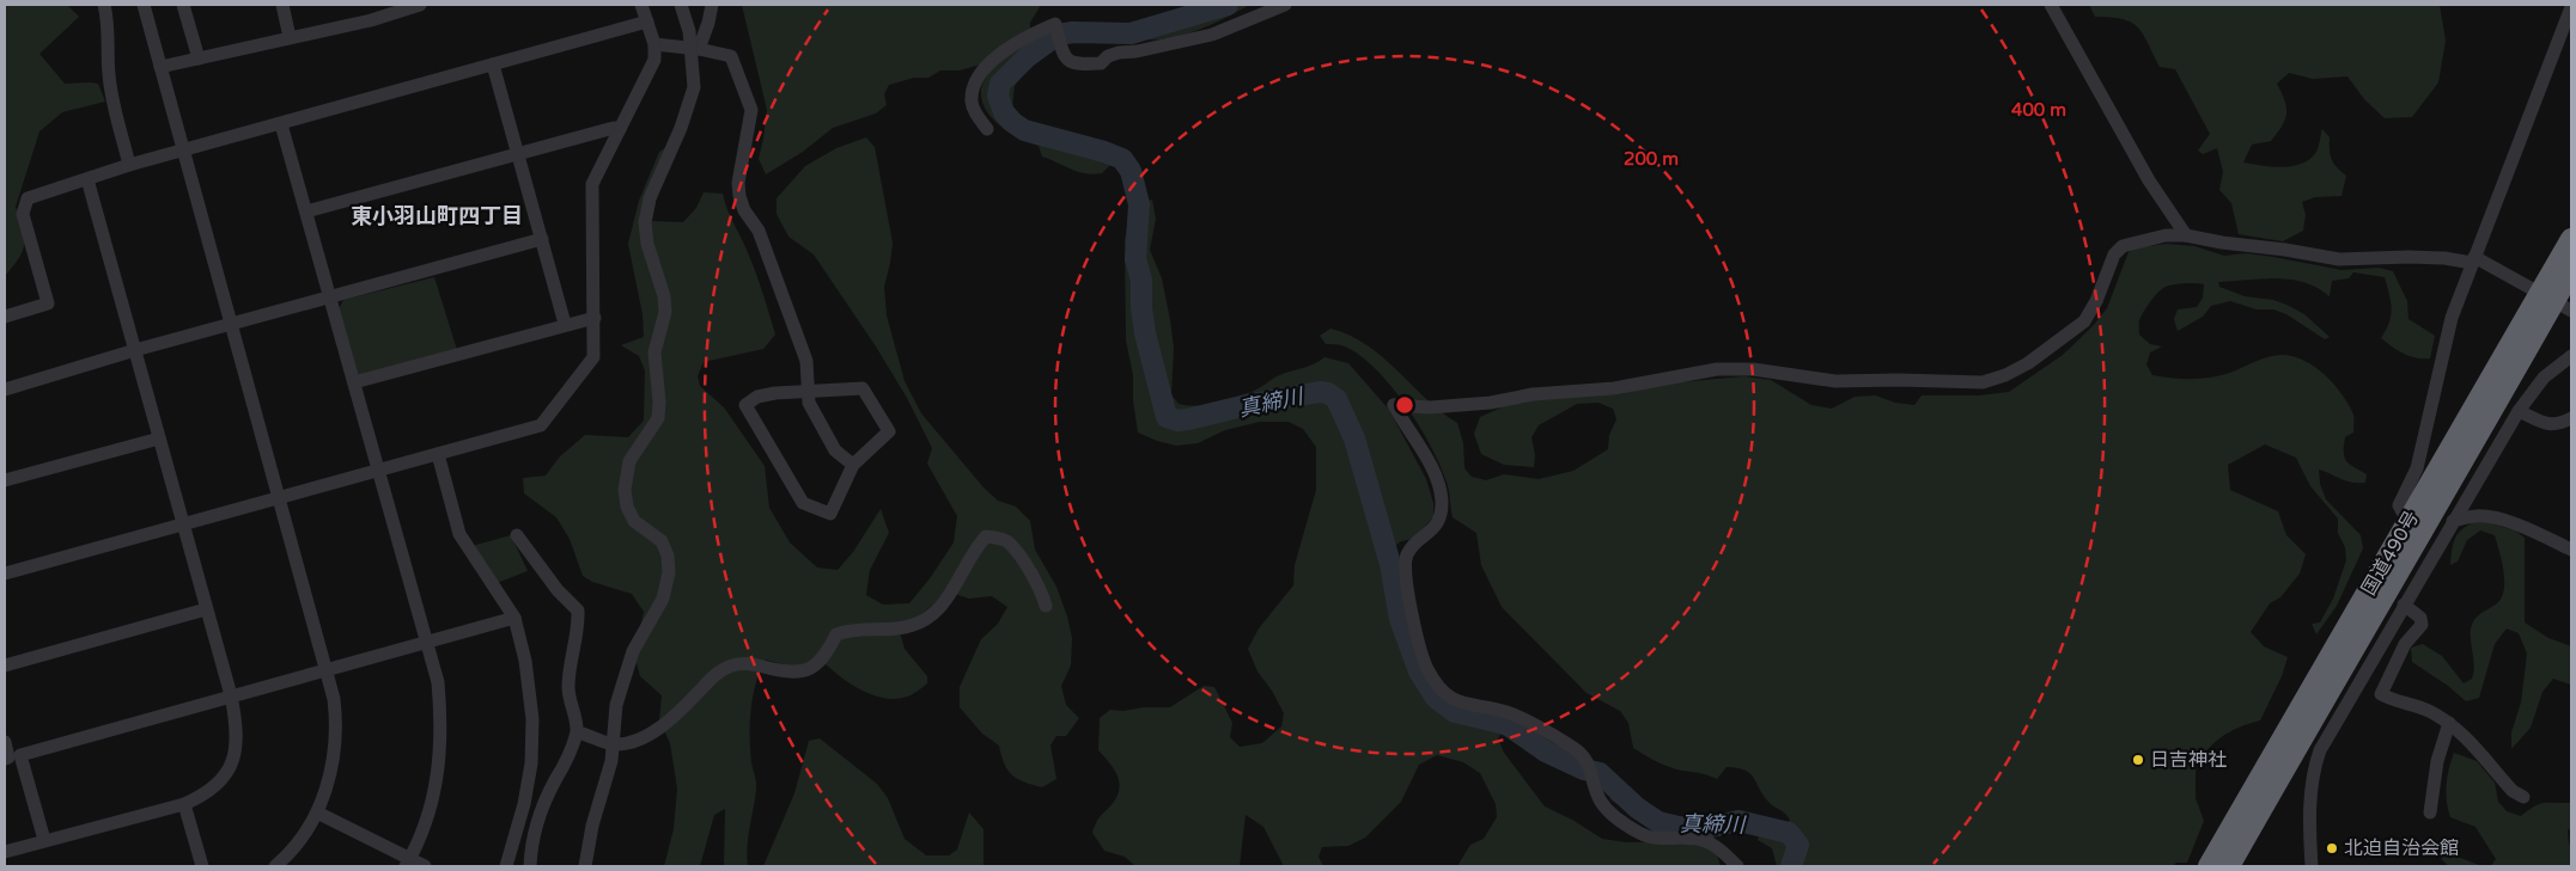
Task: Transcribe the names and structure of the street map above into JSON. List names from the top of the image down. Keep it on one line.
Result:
{"streets":{"highway":["国道490号"]},"districts":["東小羽山町四丁目"],"water":["真締川"],"places":["日吉神社","北迫自治会館"],"rings":["400 m","200 m"]}
